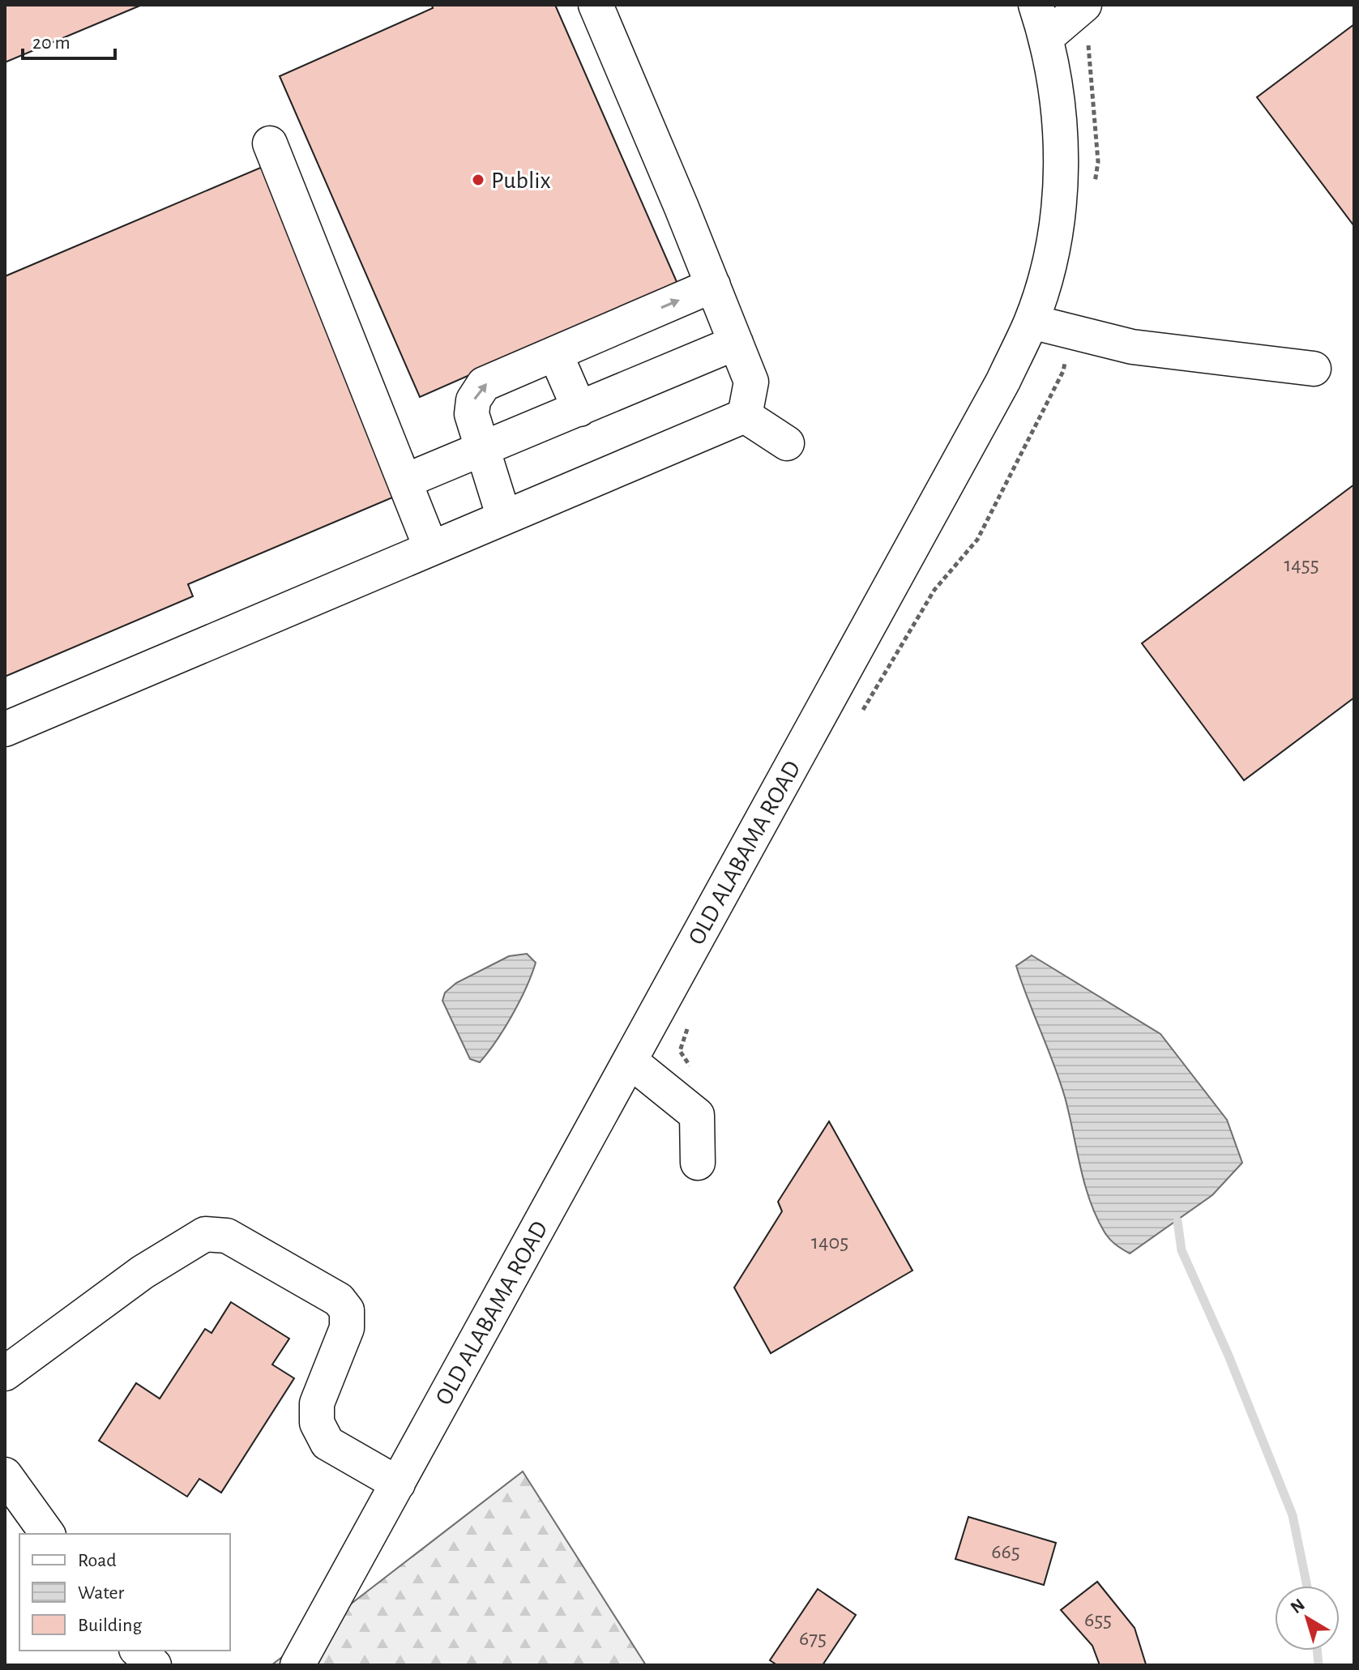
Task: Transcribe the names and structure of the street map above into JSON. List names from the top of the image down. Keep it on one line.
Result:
{"streets":{"street":["OLD ALABAMA ROAD"]},"places":["Publix"],"house_numbers":["1455","1405","665","655","675"],"legend":["Road","Water","Building"],"scale_bar":"20 m","north":"top left"}
